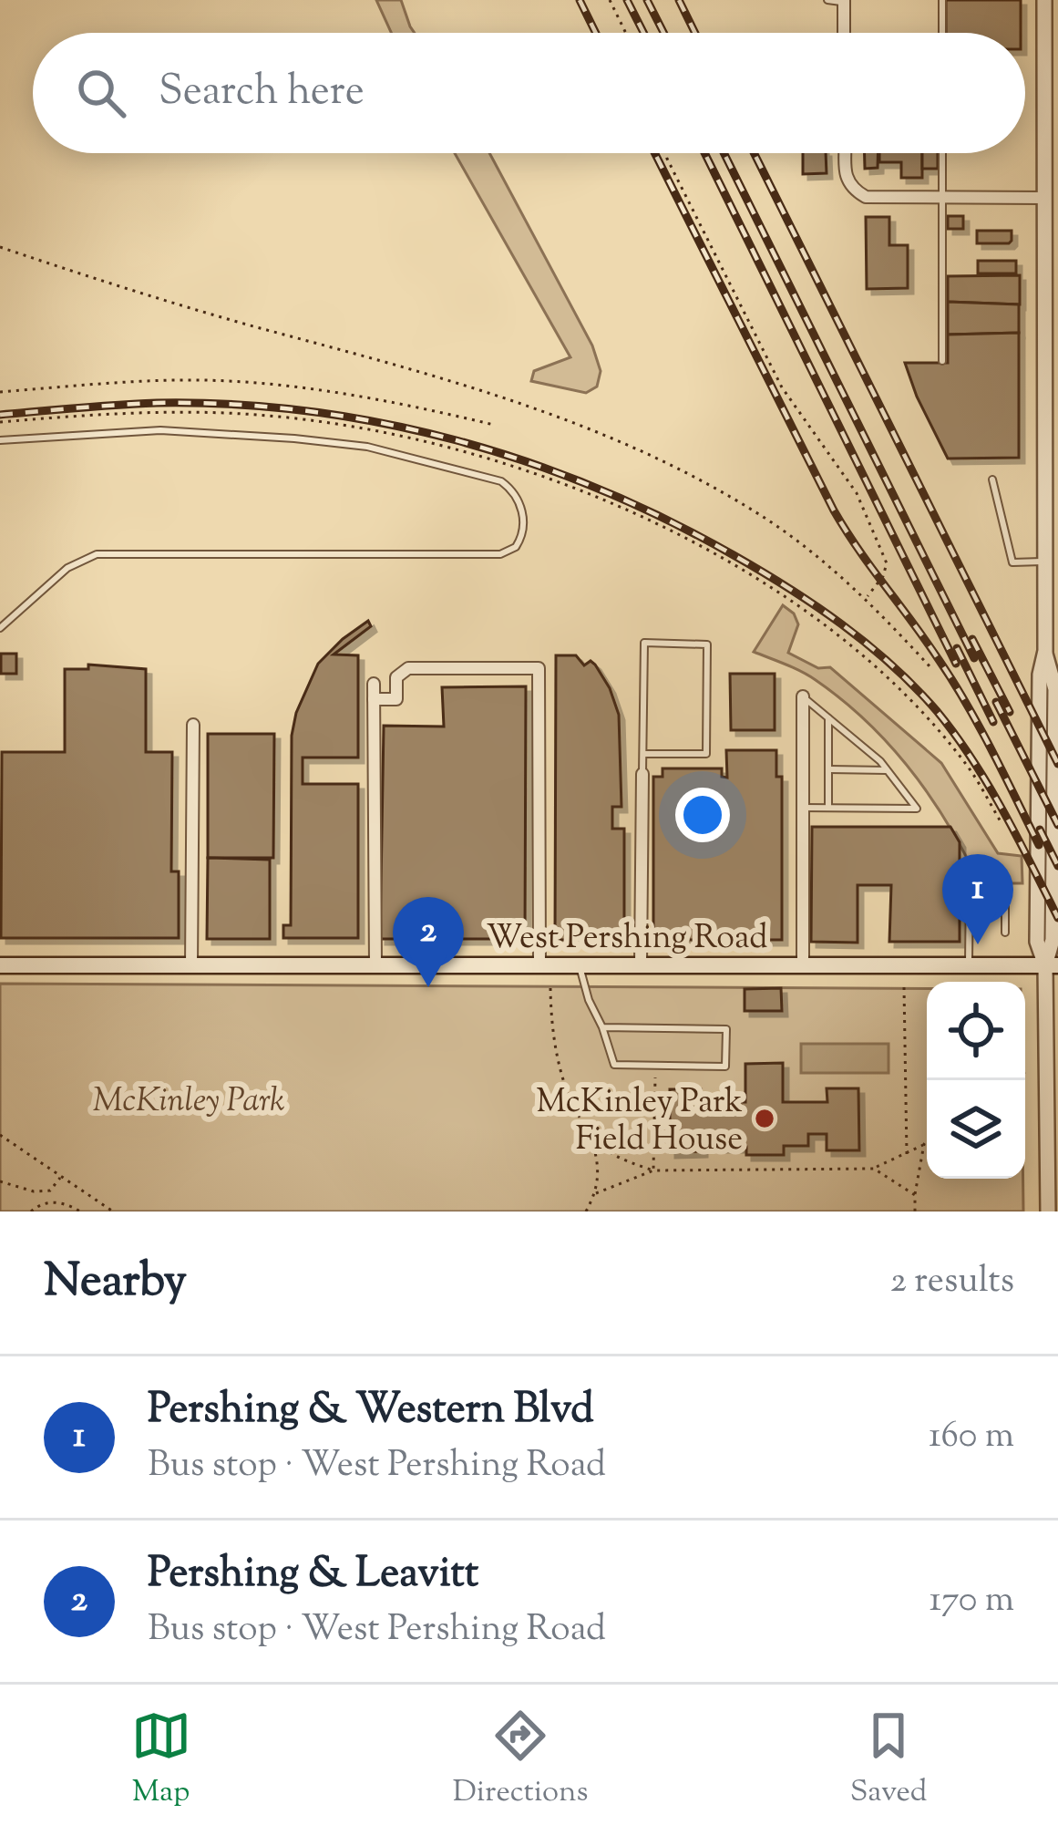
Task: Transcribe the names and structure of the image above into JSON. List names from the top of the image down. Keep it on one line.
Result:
{"streets":{"main road":["West Pershing Road"]},"parks":["McKinley Park"],"places":["McKinley Park Field House"],"page":{"search":"Search here","pins":["1","2"],"heading":["Nearby","2 results"],"list":[{"mark":"1","name":"Pershing & Western Blvd","note":"Bus stop · West Pershing Road","value":"160 m"},{"mark":"2","name":"Pershing & Leavitt","note":"Bus stop · West Pershing Road","value":"170 m"}],"nav":["Map","Directions","Saved"]}}
